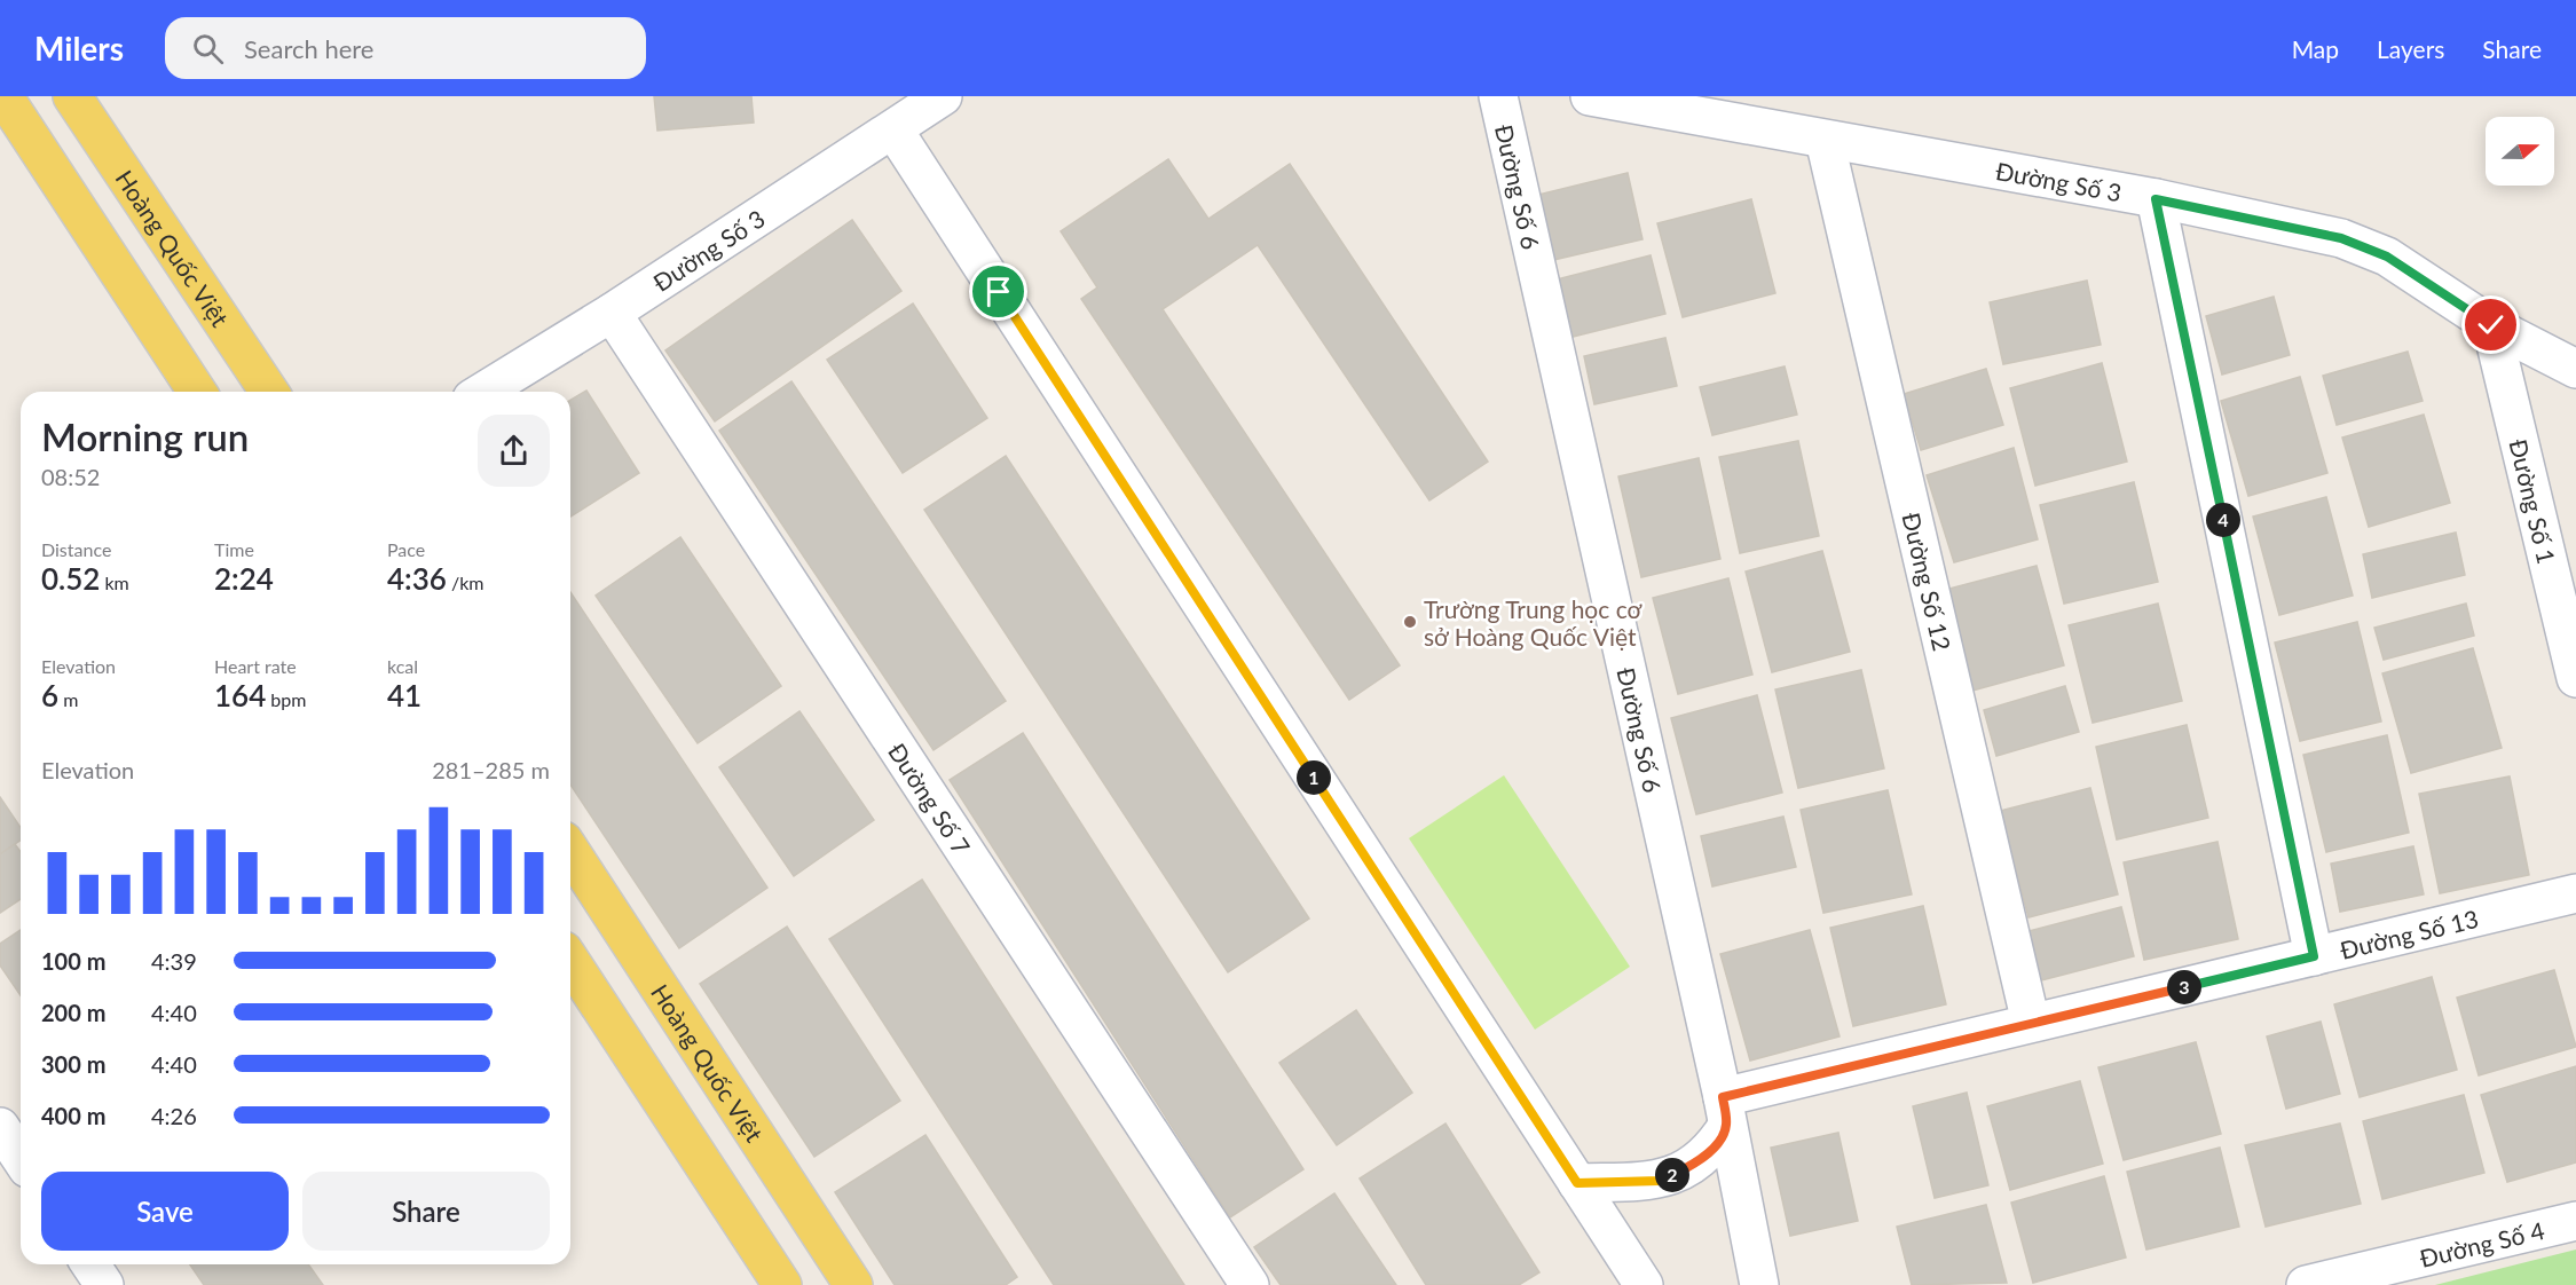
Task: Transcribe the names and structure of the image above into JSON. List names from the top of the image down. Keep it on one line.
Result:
{"streets":{"main road":["Hoàng Quốc Việt"],"street":["Đường Số 3","Đường Số 6","Đường Số 1","Đường Số 12","Đường Số 7","Đường Số 13","Đường Số 4"]},"crossings":[["Đường Số 3","Đường Số 1"],["Đường Số 3","Đường Số 12"],["Đường Số 3","Đường Số 7"],["Đường Số 6","Đường Số 13"],["Đường Số 12","Đường Số 13"]],"places":["Trường Trung học cơ sở Hoàng Quốc Việt"],"north":"right","page":{"header":"Milers","search":"Search here","nav":["Map","Layers","Share"],"heading":["Morning run","08:52"],"pins":["4","1","3","2"],"stats":[["Distance","0.52 km"],["Time","2:24"],["Pace","4:36 /km"],["Elevation","6 m"],["Heart rate","164 bpm"],["kcal","41"]],"chart":["Elevation","281–285 m"],"list":[{"name":"100 m","note":"4:39"},{"name":"200 m","note":"4:40"},{"name":"300 m","note":"4:40"},{"name":"400 m","note":"4:26"}],"buttons":["Save","Share"]}}
